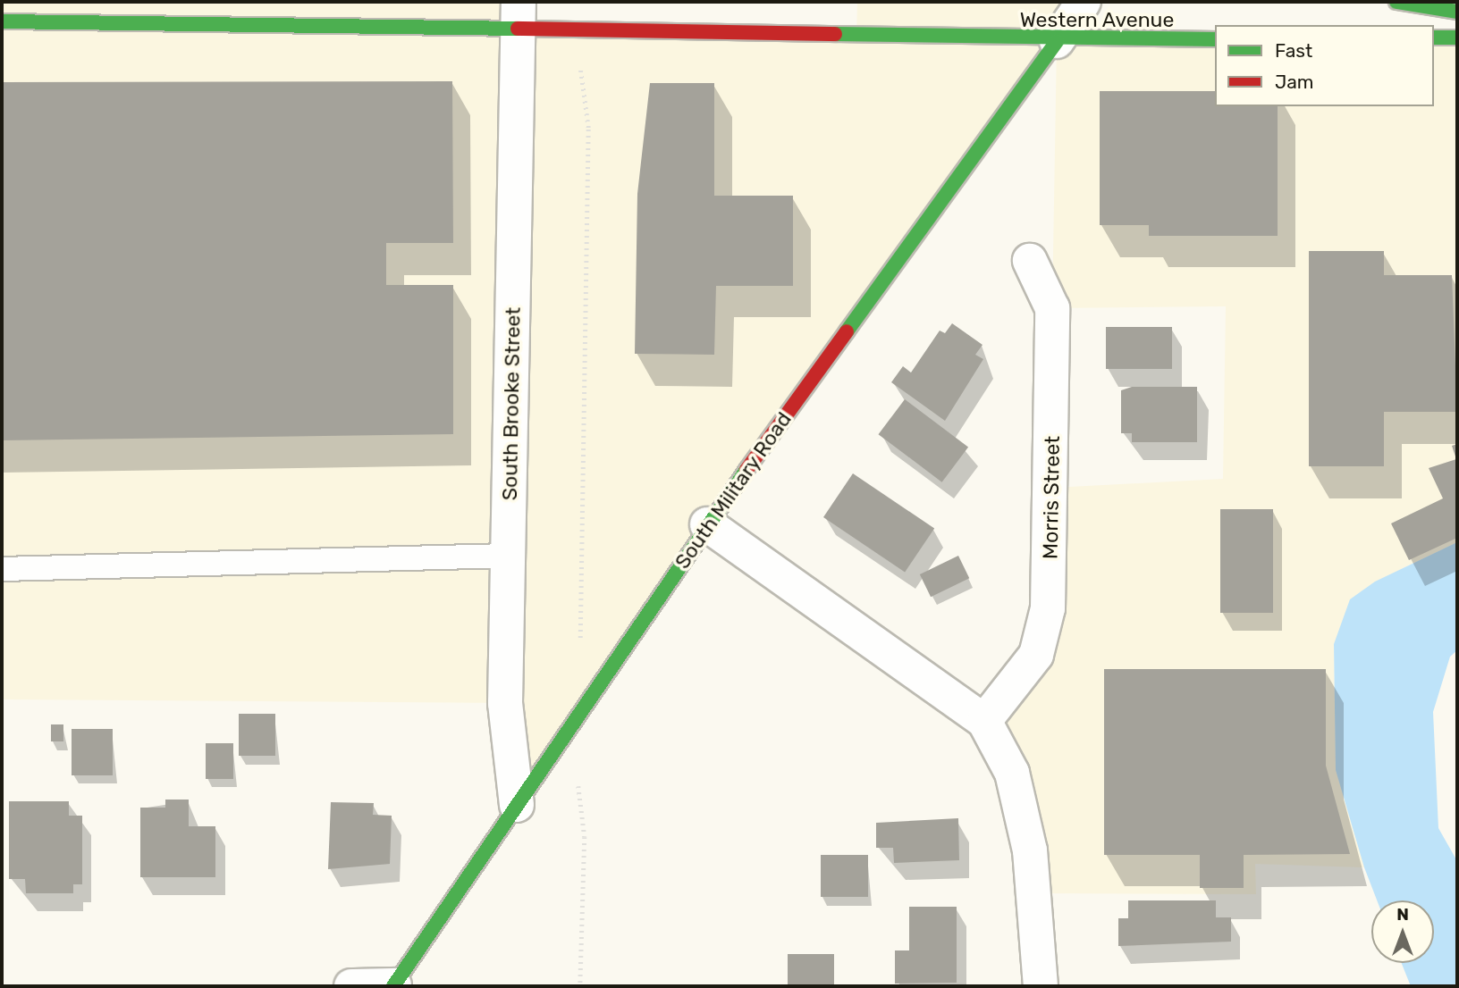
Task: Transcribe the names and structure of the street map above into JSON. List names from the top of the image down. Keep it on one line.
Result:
{"streets":{"main road":["Western Avenue","South Military Road"],"street":["South Brooke Street","Morris Street"]},"crossings":[["Western Avenue","South Brooke Street"],["Western Avenue","South Military Road"],["South Brooke Street","South Military Road"]],"legend":["Fast","Jam"],"north":"top"}
